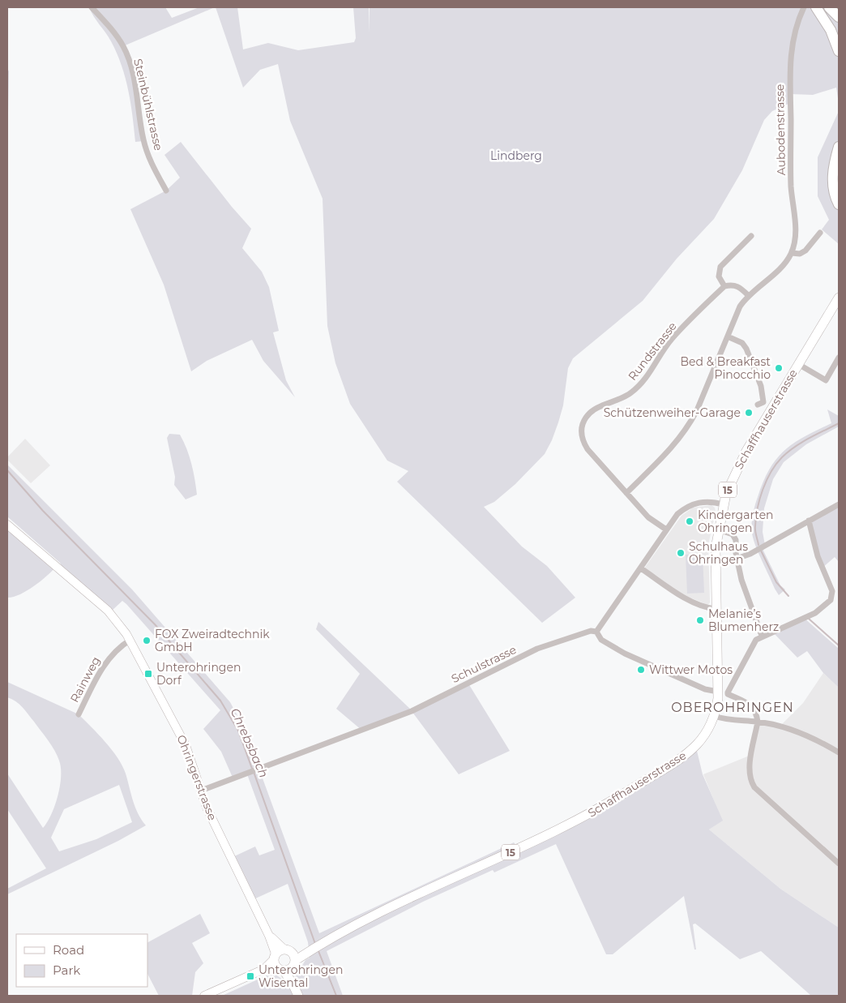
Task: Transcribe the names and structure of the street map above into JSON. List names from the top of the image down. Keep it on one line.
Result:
{"streets":{"main road":["Schaffhauserstrasse","15","Ohringerstrasse"],"street":["Steinbühlstrasse","Aubodenstrasse","Rundstrasse","Schulstrasse","Rainweg"]},"crossings":[["Aubodenstrasse","Rundstrasse"],["Schulstrasse","Ohringerstrasse"],["Rainweg","Ohringerstrasse"]],"districts":["OBEROHRINGEN"],"water":["Chrebsbach"],"parks":["Lindberg"],"places":{"other":["Bed & Breakfast Pinocchio","Schützenweiher-Garage","Kindergarten Ohringen","Schulhaus Ohringen","Melanie’s Blumenherz","FOX Zweiradtechnik GmbH","Wittwer Motos"],"transit":["Unterohringen Dorf","Unterohringen Wisental"]},"legend":["Road","Park"]}
